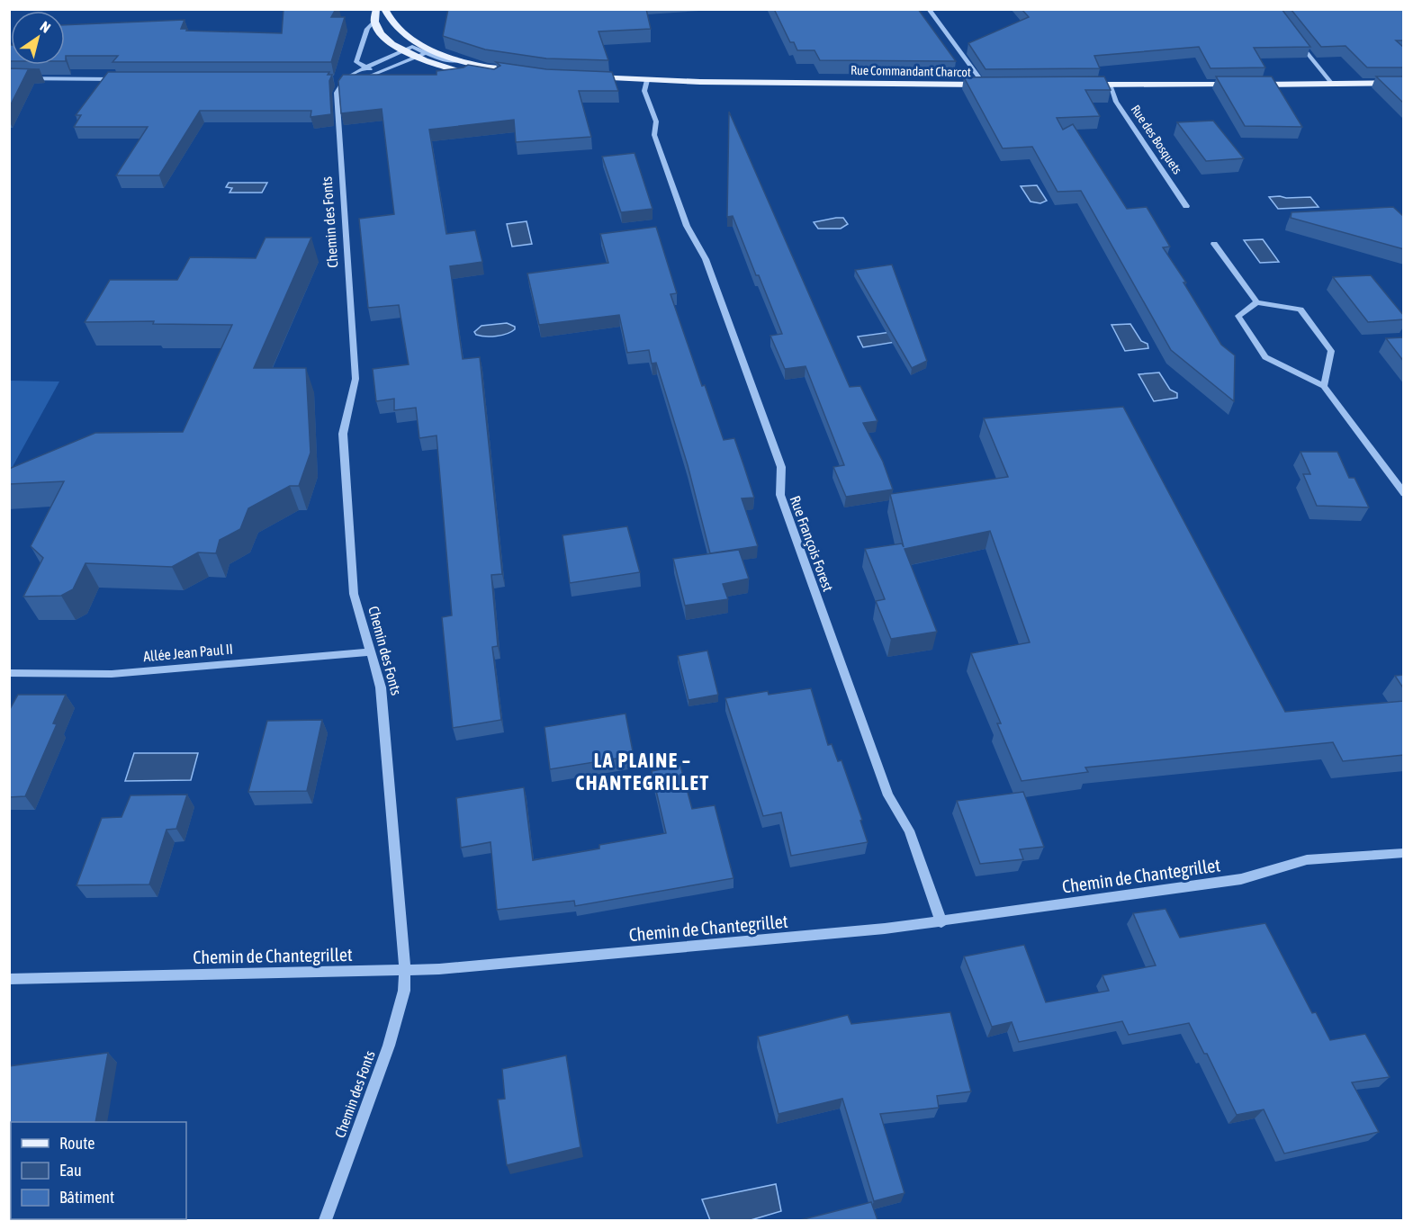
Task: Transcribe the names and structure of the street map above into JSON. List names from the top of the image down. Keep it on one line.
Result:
{"streets":{"main road":["Rue Commandant Charcot"],"street":["Rue des Bosquets","Chemin des Fonts","Rue François Forest","Allée Jean Paul II","Chemin de Chantegrillet"]},"crossings":[["Rue Commandant Charcot","Rue François Forest"],["Chemin des Fonts","Allée Jean Paul II"],["Chemin des Fonts","Chemin de Chantegrillet"],["Rue François Forest","Chemin de Chantegrillet"]],"districts":["LA PLAINE – CHANTEGRILLET"],"legend":["Route","Eau","Bâtiment"],"north":"top right"}
